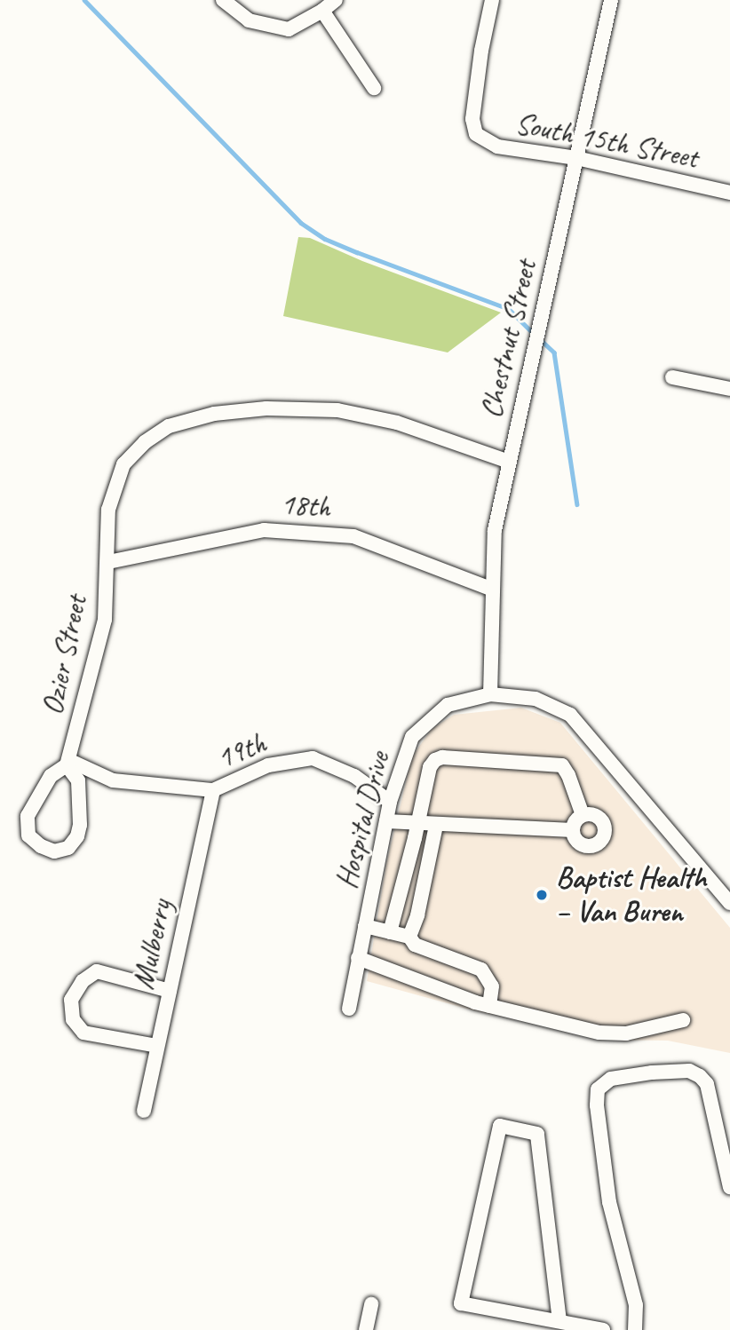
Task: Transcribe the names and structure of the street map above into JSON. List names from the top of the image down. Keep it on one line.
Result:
{"streets":{"street":["South 15th Street","Chestnut Street","18th","Ozier Street","19th","Hospital Drive","Mulberry"]},"crossings":[["South 15th Street","Chestnut Street"],["Chestnut Street","18th"],["Chestnut Street","Ozier Street"],["Chestnut Street","Hospital Drive"],["18th","Ozier Street"],["Ozier Street","19th"],["19th","Hospital Drive"],["19th","Mulberry"]],"places":["Baptist Health – Van Buren"]}
